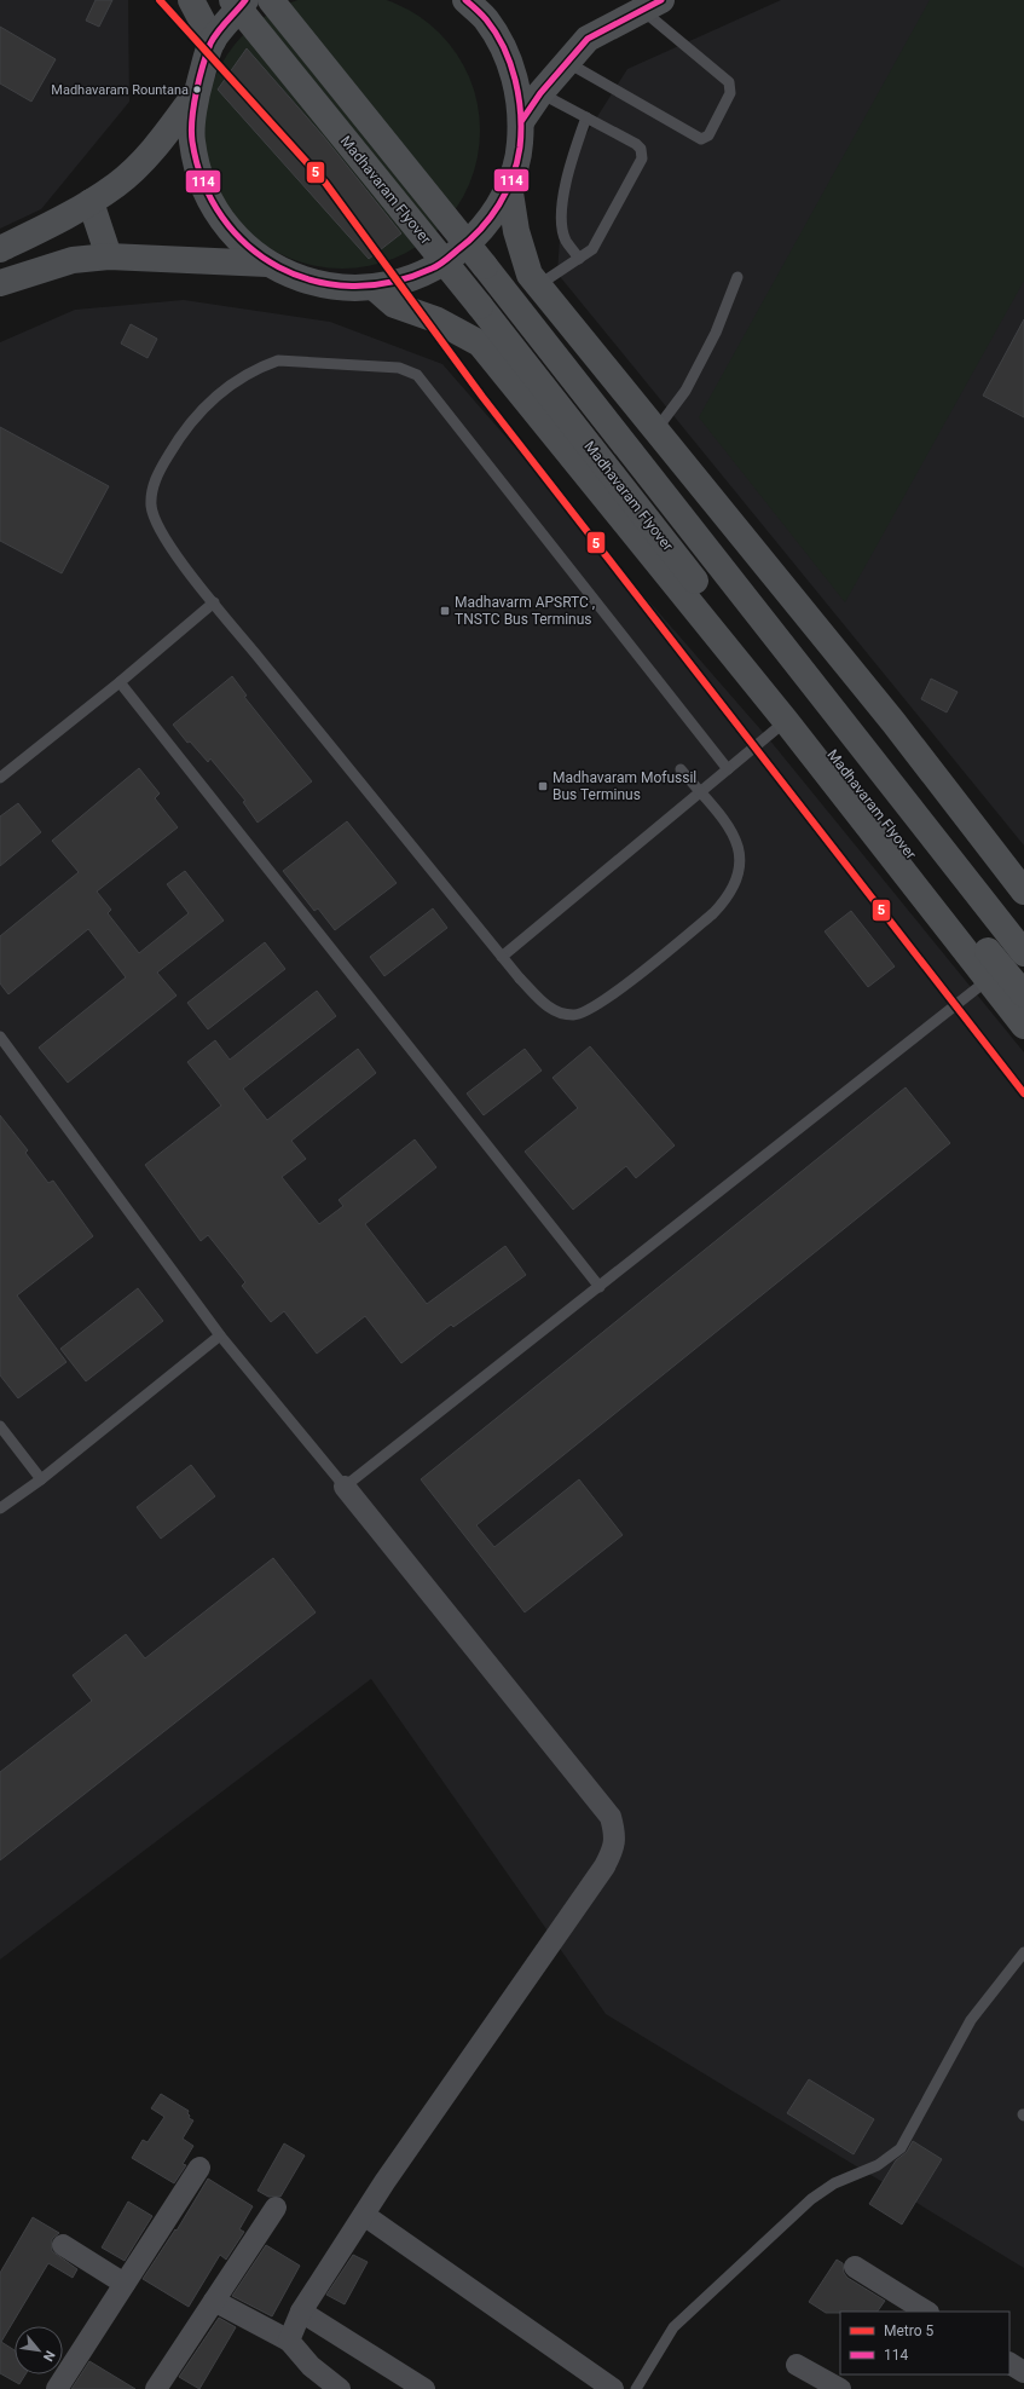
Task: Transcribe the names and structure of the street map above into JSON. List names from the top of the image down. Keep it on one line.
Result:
{"streets":{"main road":["Madhavaram Flyover"]},"places":{"other":["Madhavaram Rountana"],"transit":["Madhavarm APSRTC , TNSTC Bus Terminus","Madhavaram Mofussil Bus Terminus"]},"lines":["metro line 5","transit line 114"],"legend":["Metro 5","114"],"north":"bottom right"}
